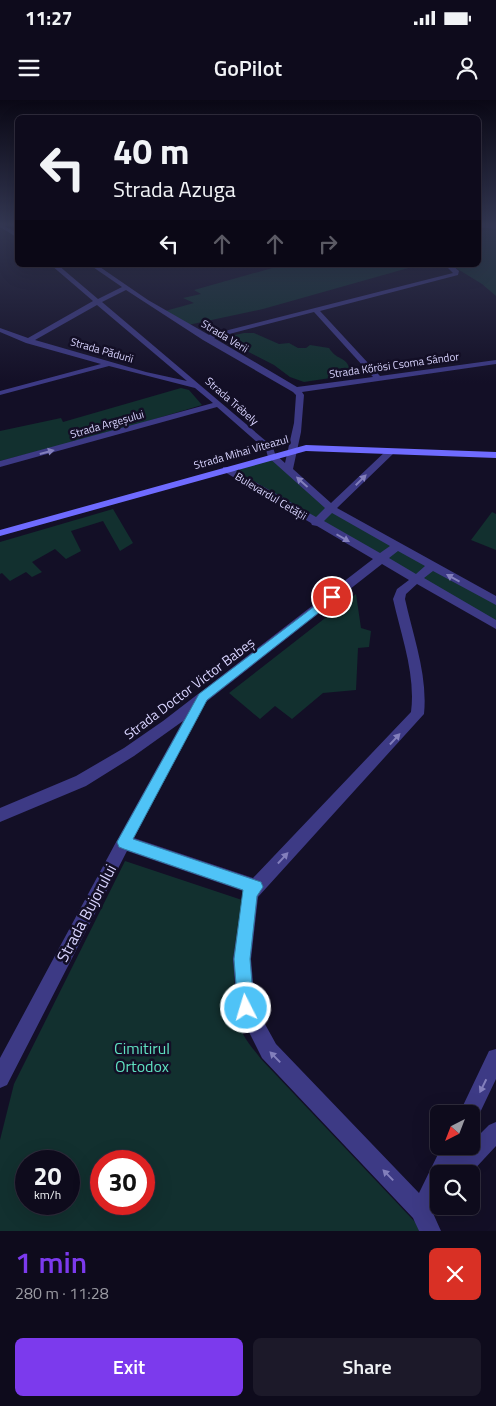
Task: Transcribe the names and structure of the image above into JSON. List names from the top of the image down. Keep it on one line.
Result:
{"streets":{"main road":["Strada Mihai Viteazul"],"street":["Strada Verii","Strada Pădurii","Strada Kőrösi Csoma Sándor","Strada Trébely","Strada Argeșului","Bulevardul Cetății","Strada Doctor Victor Babeș","Strada Bujorului"]},"crossings":[["Strada Verii","Strada Kőrösi Csoma Sándor"],["Strada Pădurii","Strada Trébely"],["Strada Trébely","Strada Argeșului"],["Strada Trébely","Strada Mihai Viteazul"],["Strada Trébely","Bulevardul Cetății"],["Strada Mihai Viteazul","Bulevardul Cetății"],["Bulevardul Cetății","Strada Doctor Victor Babeș"],["Strada Doctor Victor Babeș","Strada Bujorului"]],"parks":["Cimitirul Ortodox"],"north":"bottom left","page":{"status":"11:27","header":"GoPilot","turn":["40 m","Strada Azuga"],"speed":"20 km/h","limit":"30","heading":["1 min","280 m · 11:28"],"buttons":["Exit","Share"]}}
